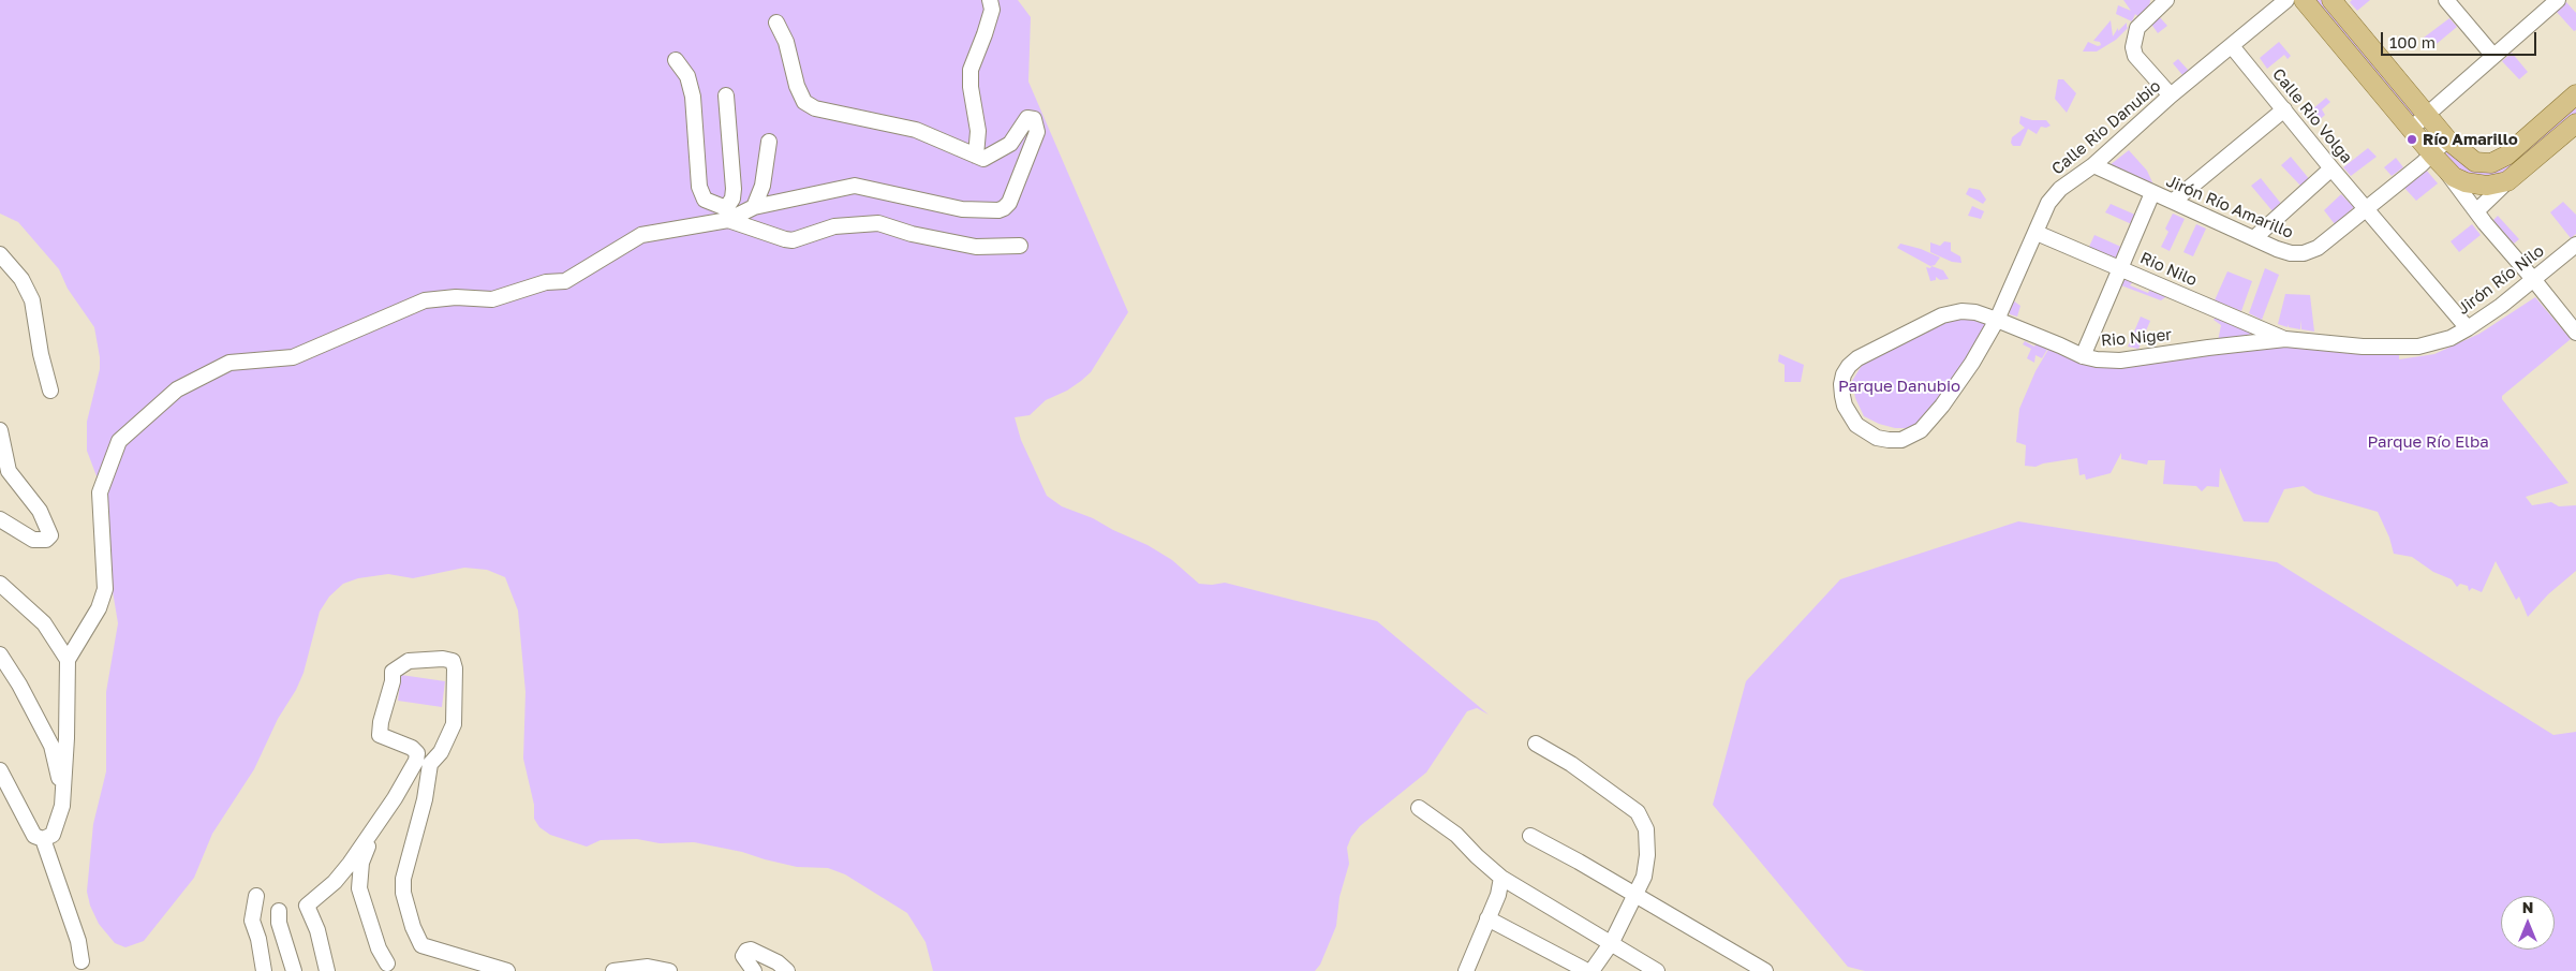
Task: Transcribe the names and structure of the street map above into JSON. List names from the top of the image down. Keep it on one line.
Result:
{"streets":{"street":["Calle Rio Volga","Calle Rio Danubio","Jirón Río Amarillo","Rio Nilo","Jirón Río Nilo","Rio Niger"]},"crossings":[["Calle Rio Volga","Calle Rio Danubio"],["Calle Rio Volga","Jirón Río Amarillo"],["Calle Rio Volga","Jirón Río Nilo"],["Calle Rio Danubio","Jirón Río Amarillo"],["Calle Rio Danubio","Rio Nilo"],["Calle Rio Danubio","Rio Niger"],["Rio Nilo","Jirón Río Nilo"],["Rio Nilo","Rio Niger"],["Jirón Río Nilo","Rio Niger"]],"parks":["Parque Danubio","Parque Río Elba"],"places":["Río Amarillo"],"scale_bar":"100 m","north":"top"}
